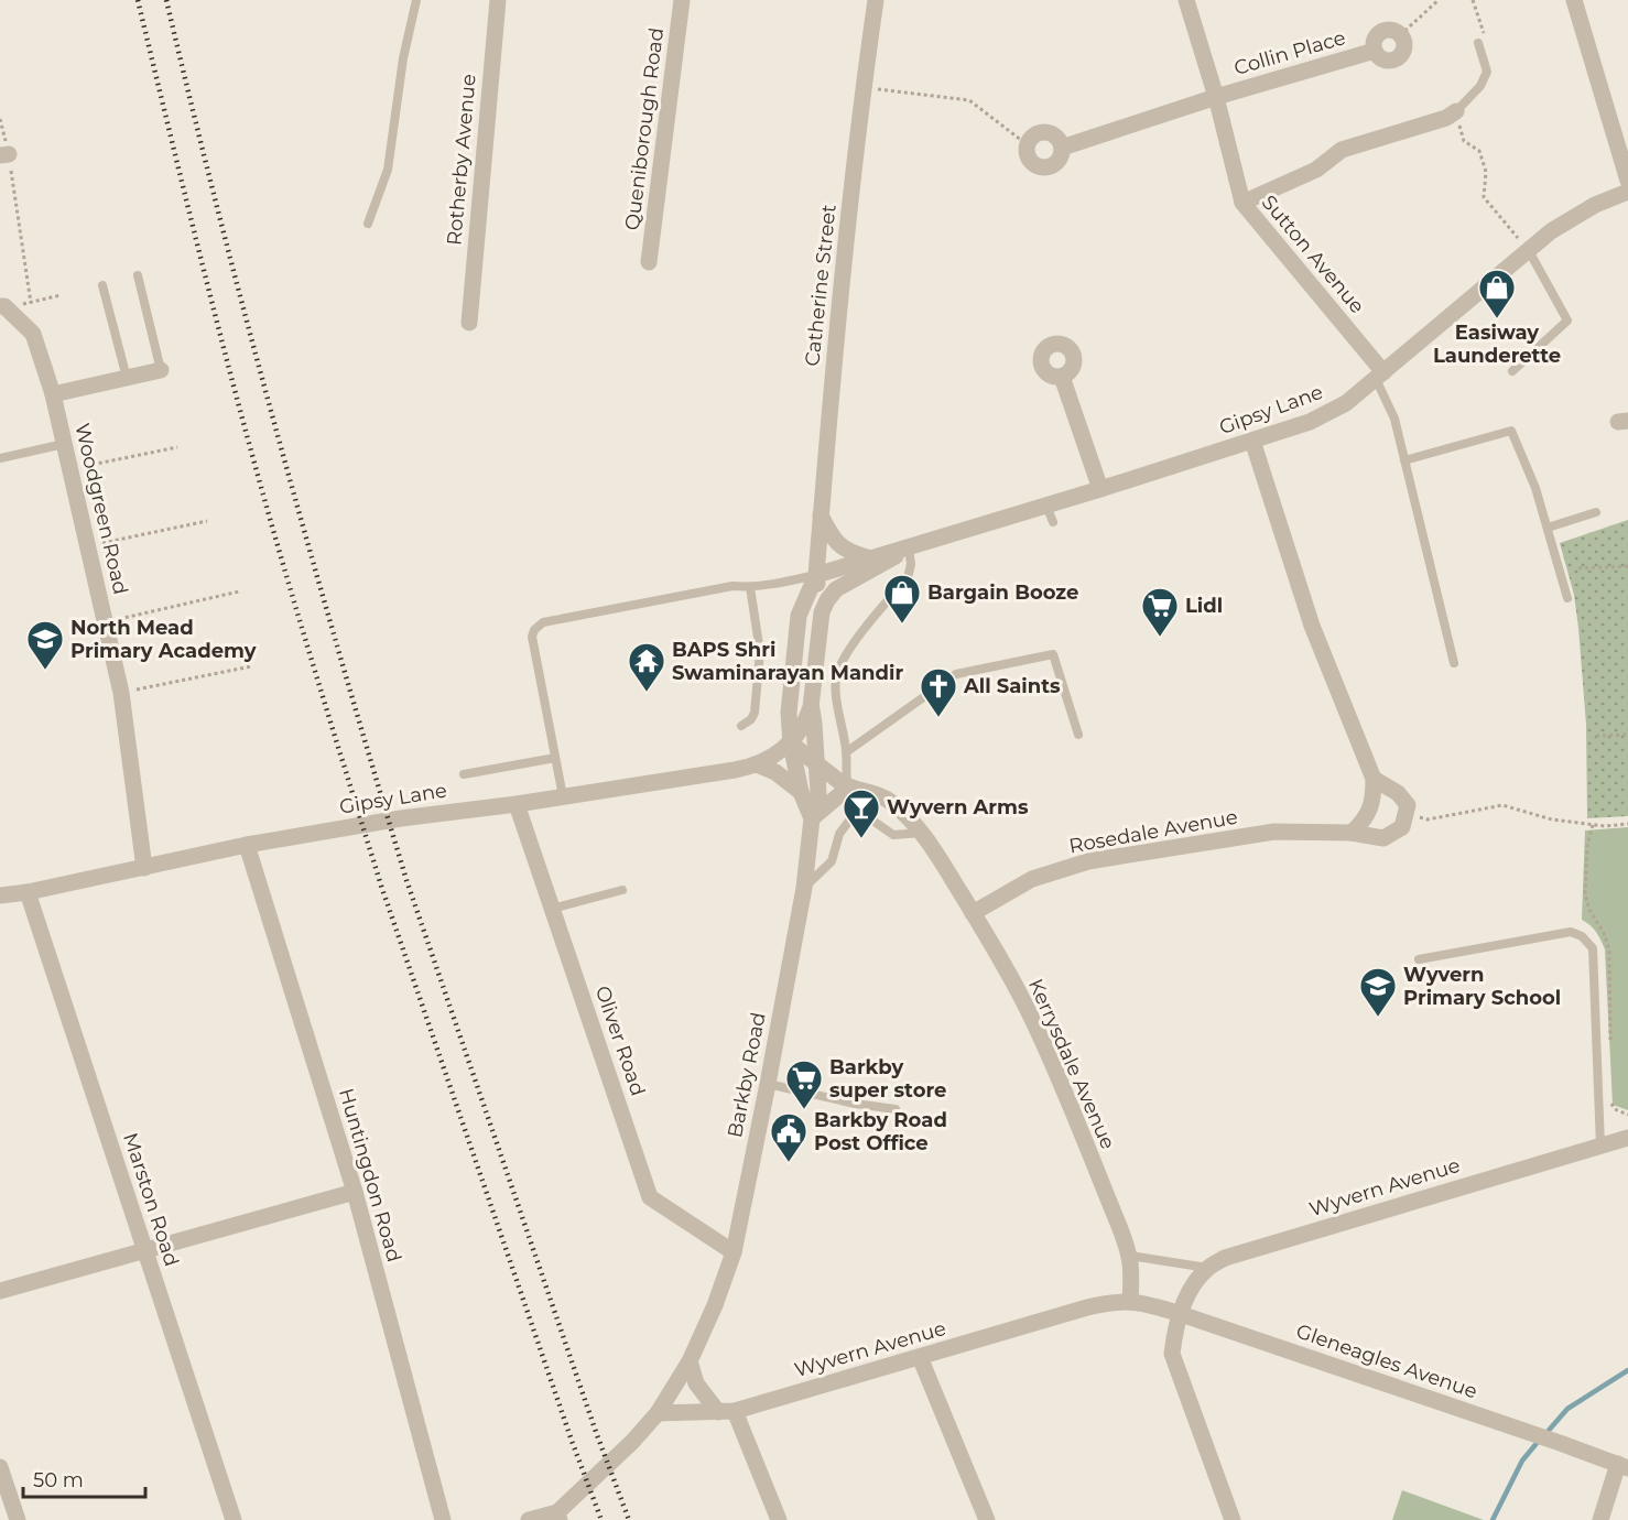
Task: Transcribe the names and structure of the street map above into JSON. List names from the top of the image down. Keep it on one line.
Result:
{"streets":{"street":["Collin Place","Queniborough Road","Rotherby Avenue","Sutton Avenue","Catherine Street","Gipsy Lane","Woodgreen Road","Rosedale Avenue","Oliver Road","Kerrysdale Avenue","Barkby Road","Huntingdon Road","Wyvern Avenue","Marston Road","Gleneagles Avenue"]},"crossings":[["Collin Place","Sutton Avenue"],["Sutton Avenue","Gipsy Lane"],["Catherine Street","Gipsy Lane"],["Gipsy Lane","Woodgreen Road"],["Gipsy Lane","Oliver Road"],["Gipsy Lane","Kerrysdale Avenue"],["Gipsy Lane","Barkby Road"],["Gipsy Lane","Huntingdon Road"],["Gipsy Lane","Marston Road"],["Rosedale Avenue","Kerrysdale Avenue"],["Oliver Road","Barkby Road"],["Kerrysdale Avenue","Barkby Road"],["Kerrysdale Avenue","Wyvern Avenue"],["Kerrysdale Avenue","Gleneagles Avenue"],["Barkby Road","Wyvern Avenue"],["Wyvern Avenue","Gleneagles Avenue"]],"places":{"shop":["Easiway Launderette","Bargain Booze"],"supermarket":["Lidl","Barkby super store"],"school or university":["North Mead Primary Academy","Wyvern Primary School"],"temple":["BAPS Shri Swaminarayan Mandir"],"church":["All Saints"],"bar":["Wyvern Arms"],"public building":["Barkby Road Post Office"]},"scale_bar":"50 m"}
